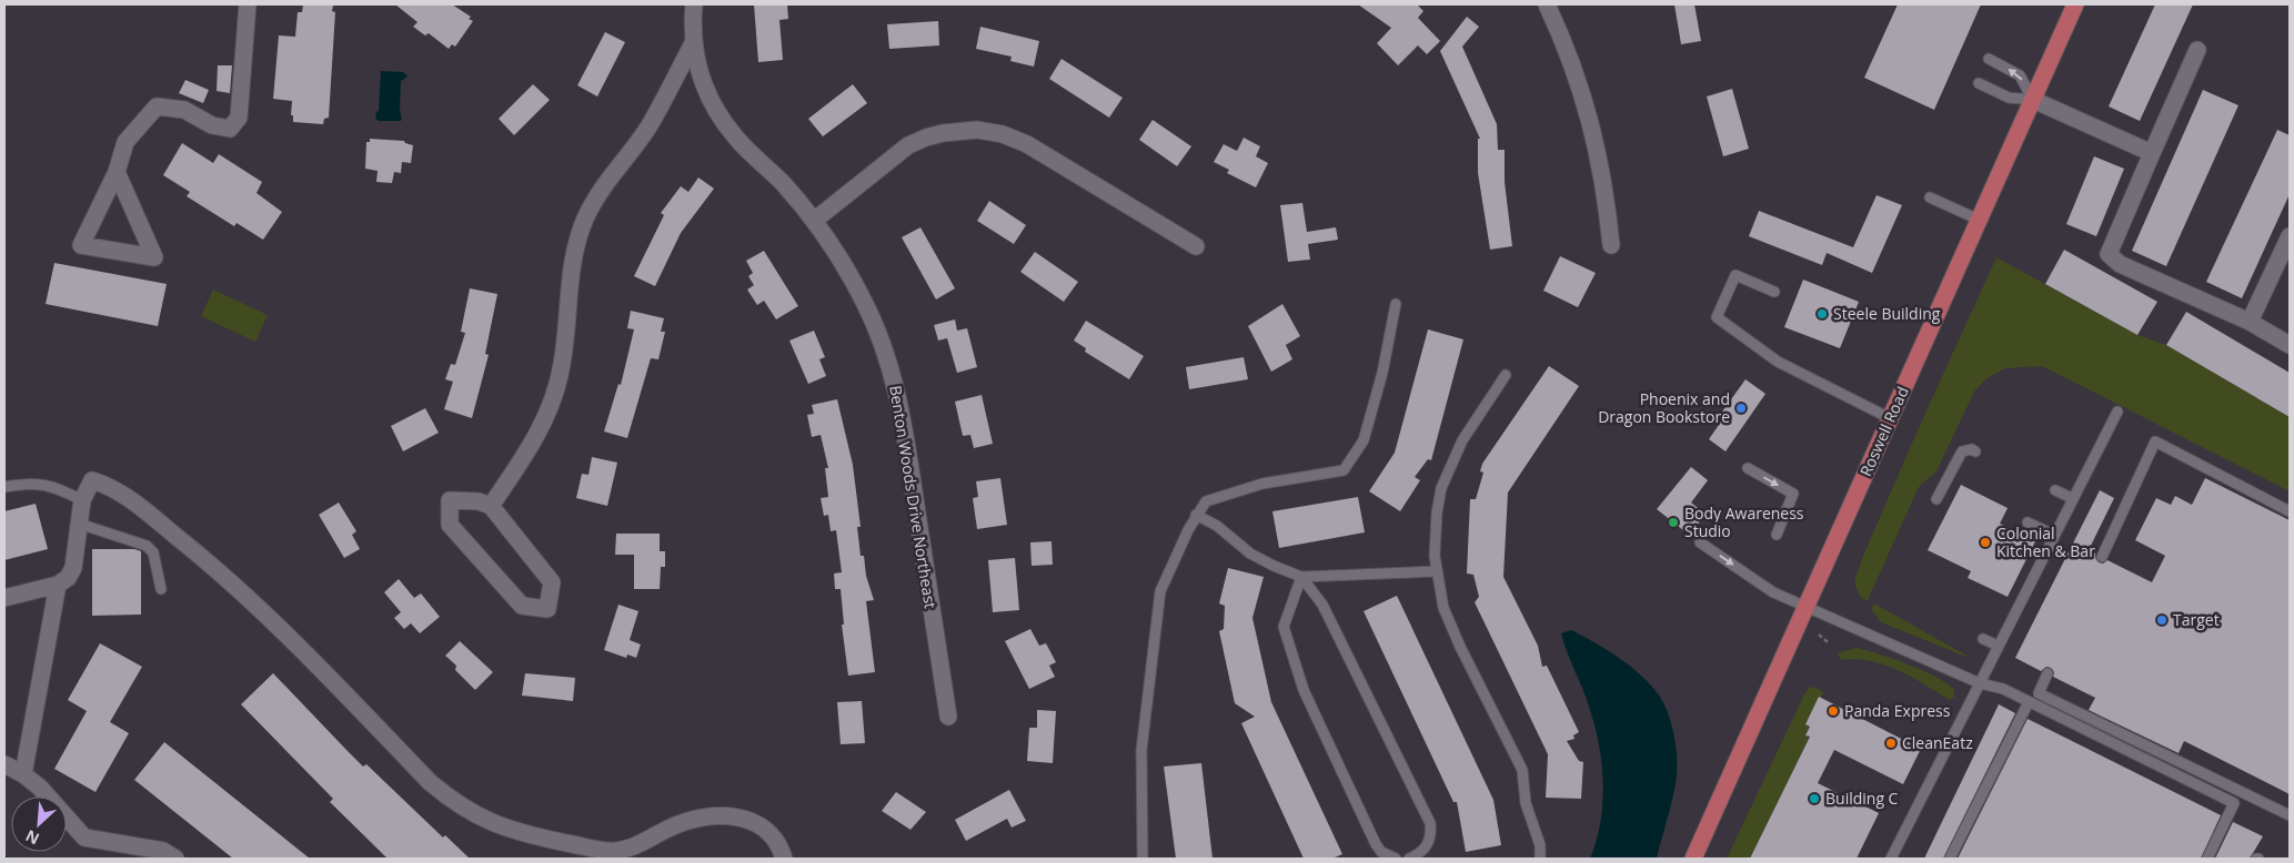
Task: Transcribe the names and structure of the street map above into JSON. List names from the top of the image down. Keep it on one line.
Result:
{"streets":{"main road":["Roswell Road"],"street":["Benton Woods Drive Northeast"]},"places":["Steele Building","Phoenix and Dragon Bookstore","Body Awareness Studio","Colonial Kitchen & Bar","Target","Panda Express","CleanEatz","Building C"],"north":"bottom left"}
